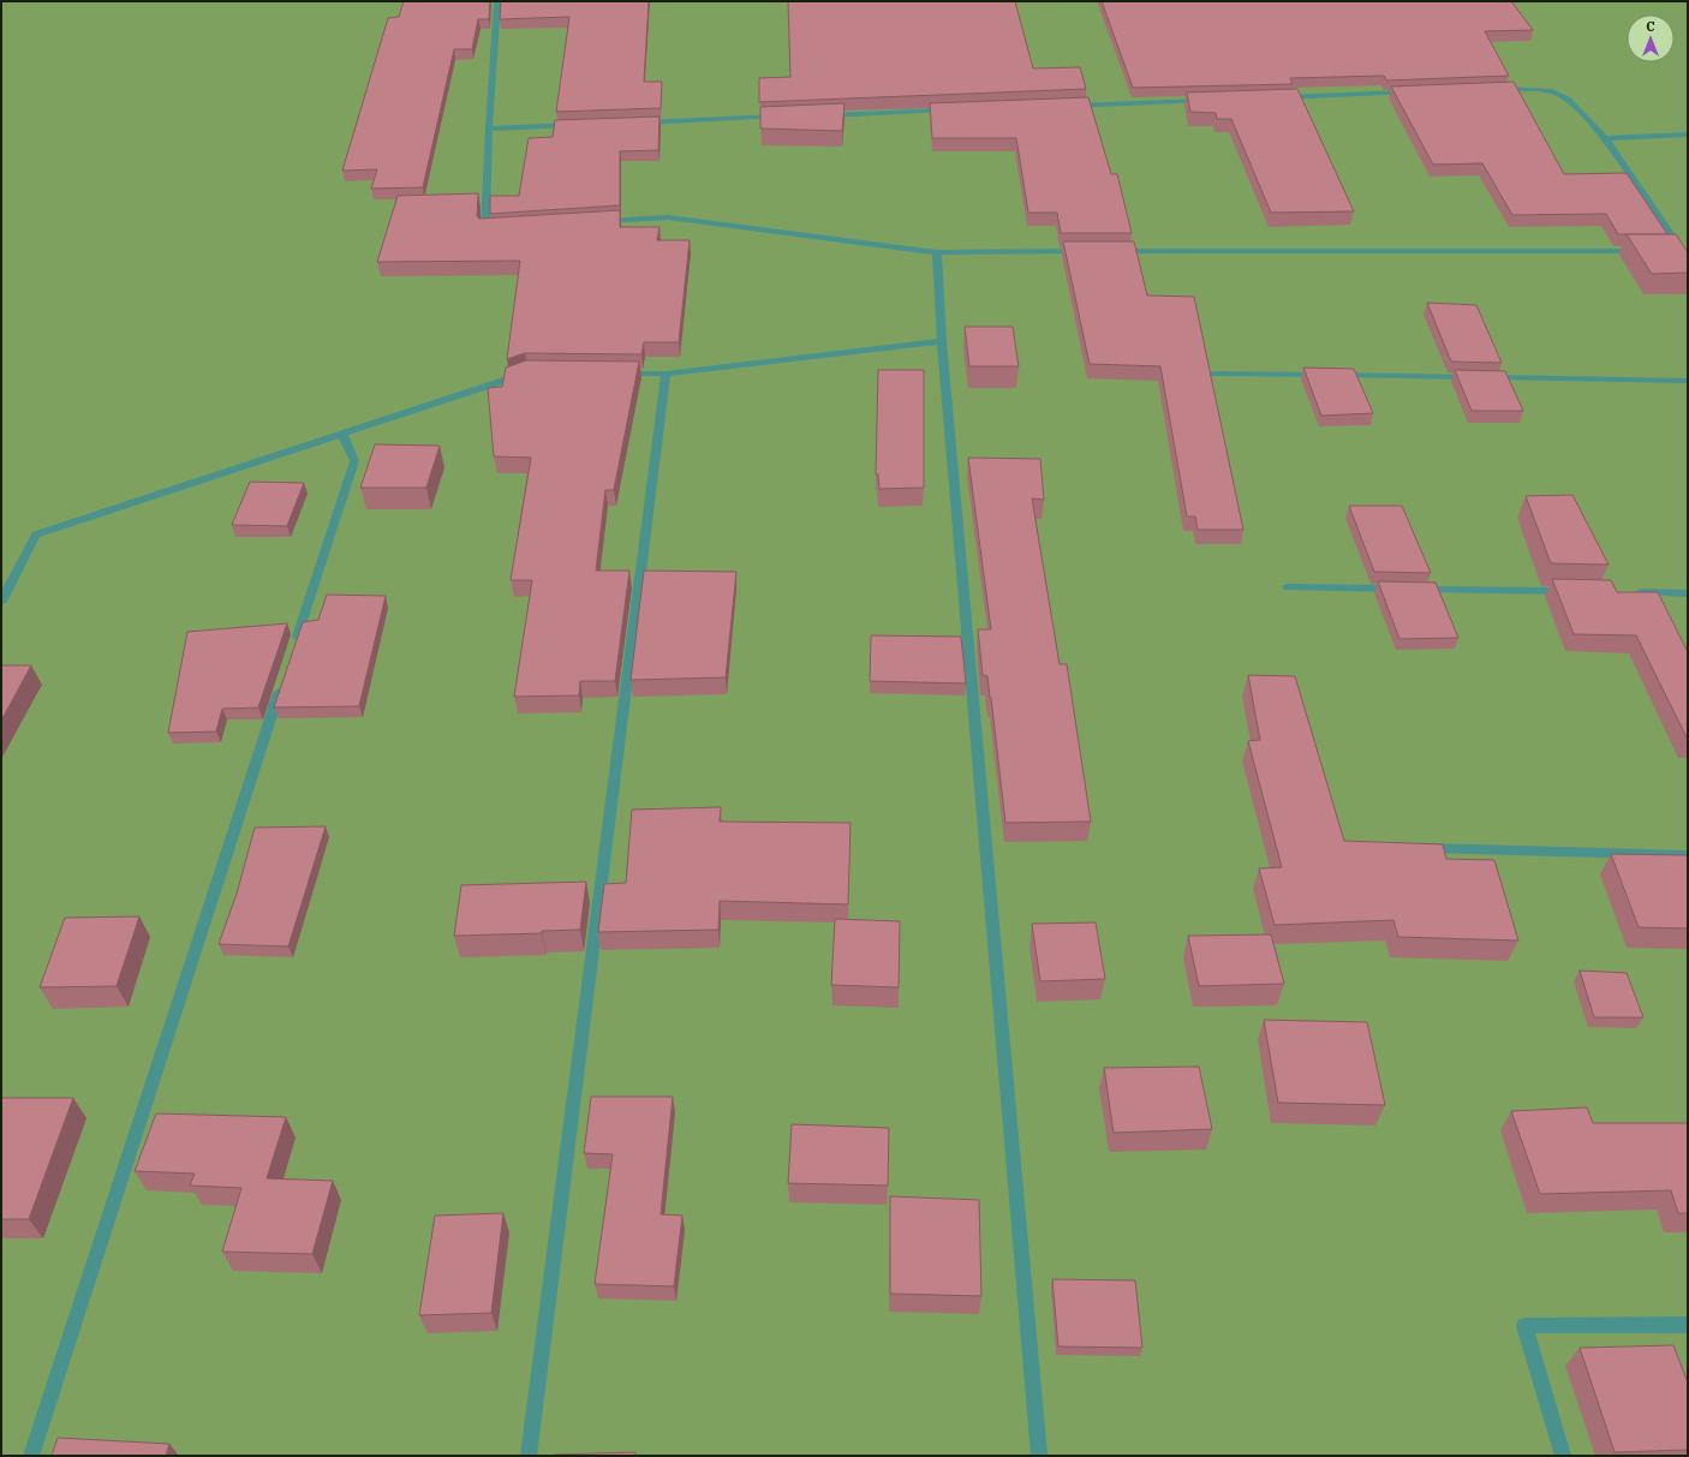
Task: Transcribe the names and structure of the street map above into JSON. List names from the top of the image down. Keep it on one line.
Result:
{"north":"top"}
